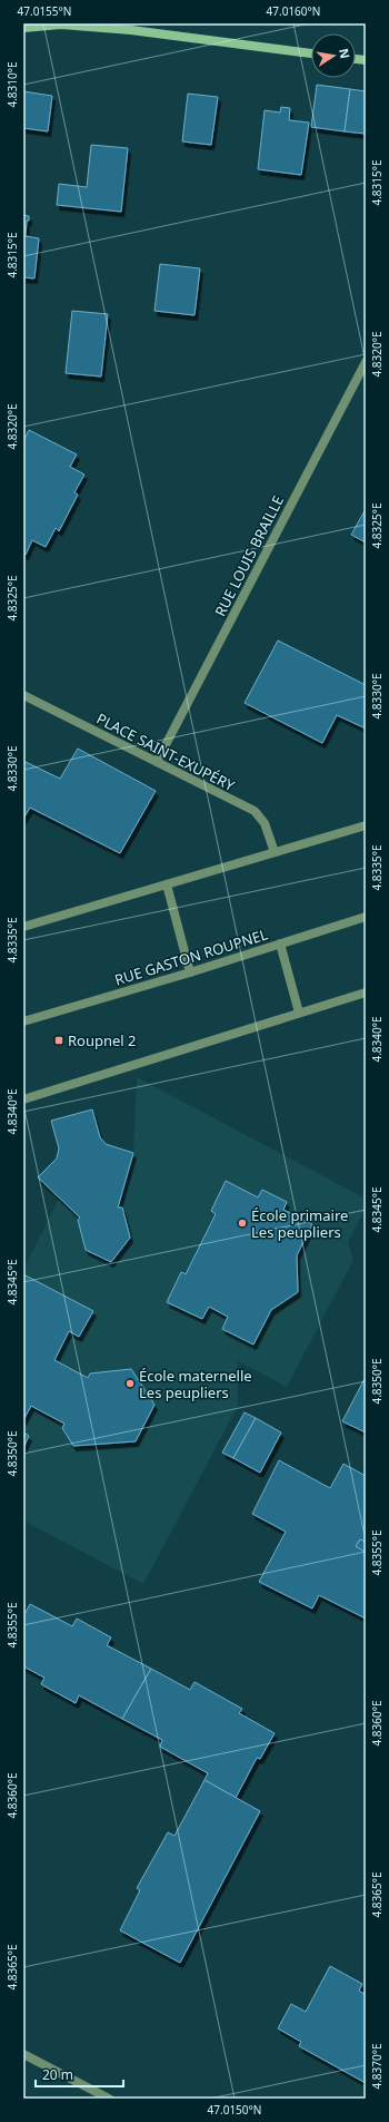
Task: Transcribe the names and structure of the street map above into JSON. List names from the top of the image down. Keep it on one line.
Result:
{"streets":{"street":["RUE LOUIS BRAILLE","PLACE SAINT-EXUPÉRY","RUE GASTON ROUPNEL"]},"crossings":[["RUE LOUIS BRAILLE","PLACE SAINT-EXUPÉRY"]],"places":{"transit":["Roupnel 2"],"other":["École primaire Les peupliers","École maternelle Les peupliers"]},"scale_bar":"20 m","north":"right","coordinates":["47.0155°N","47.0160°N","4.8310°E","4.8315°E","4.8320°E","4.8325°E","4.8330°E","4.8335°E","4.8340°E","4.8345°E","4.8350°E","4.8355°E","4.8360°E","4.8365°E","4.8370°E","47.0150°N"]}
